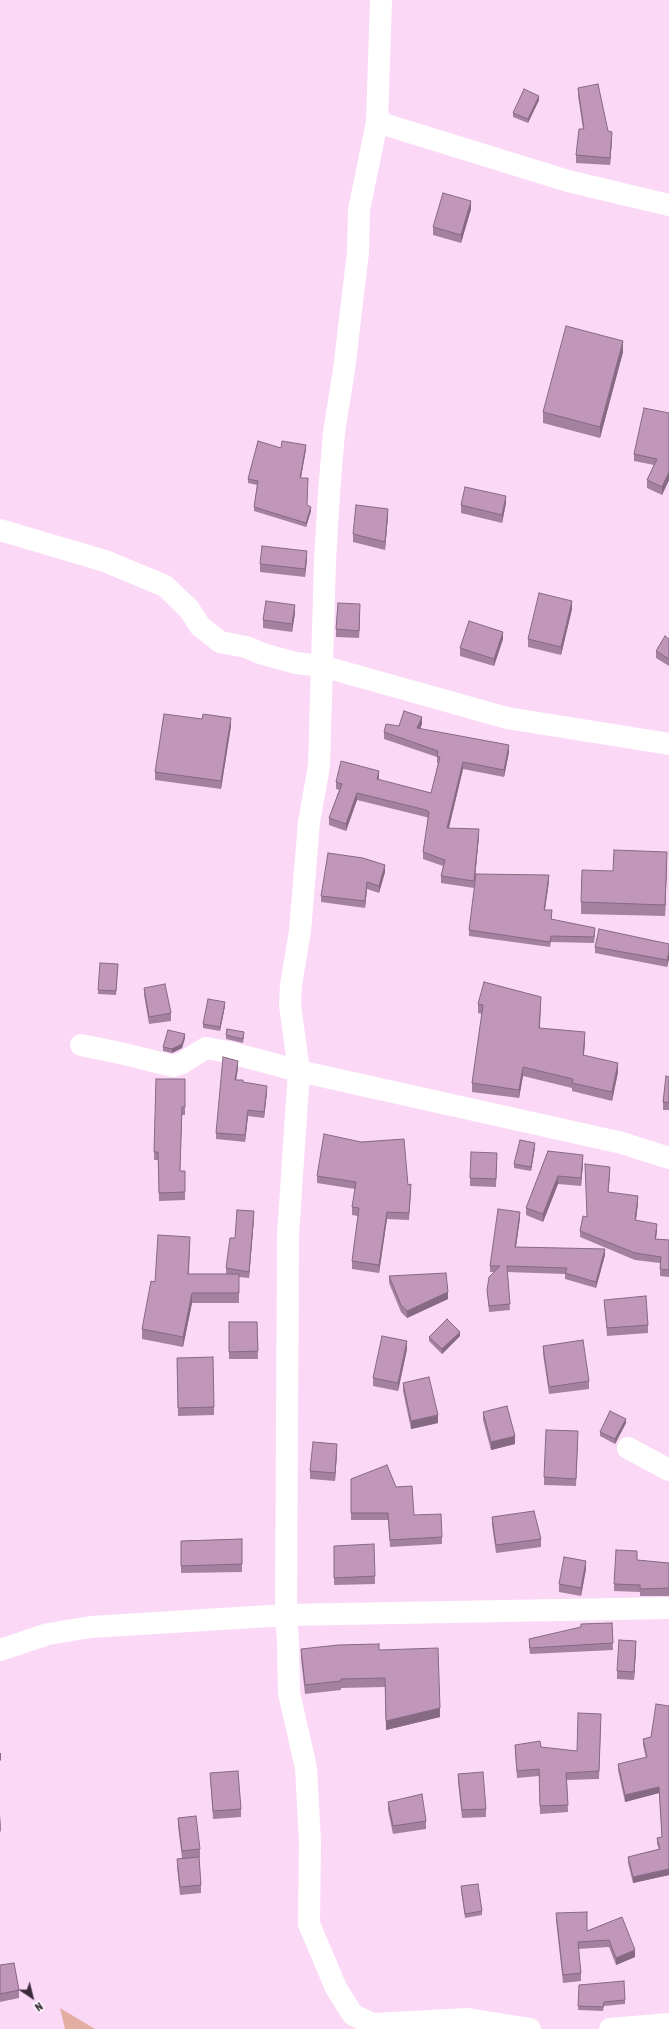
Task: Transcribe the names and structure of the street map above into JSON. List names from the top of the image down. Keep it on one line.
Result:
{"north":"bottom right"}
